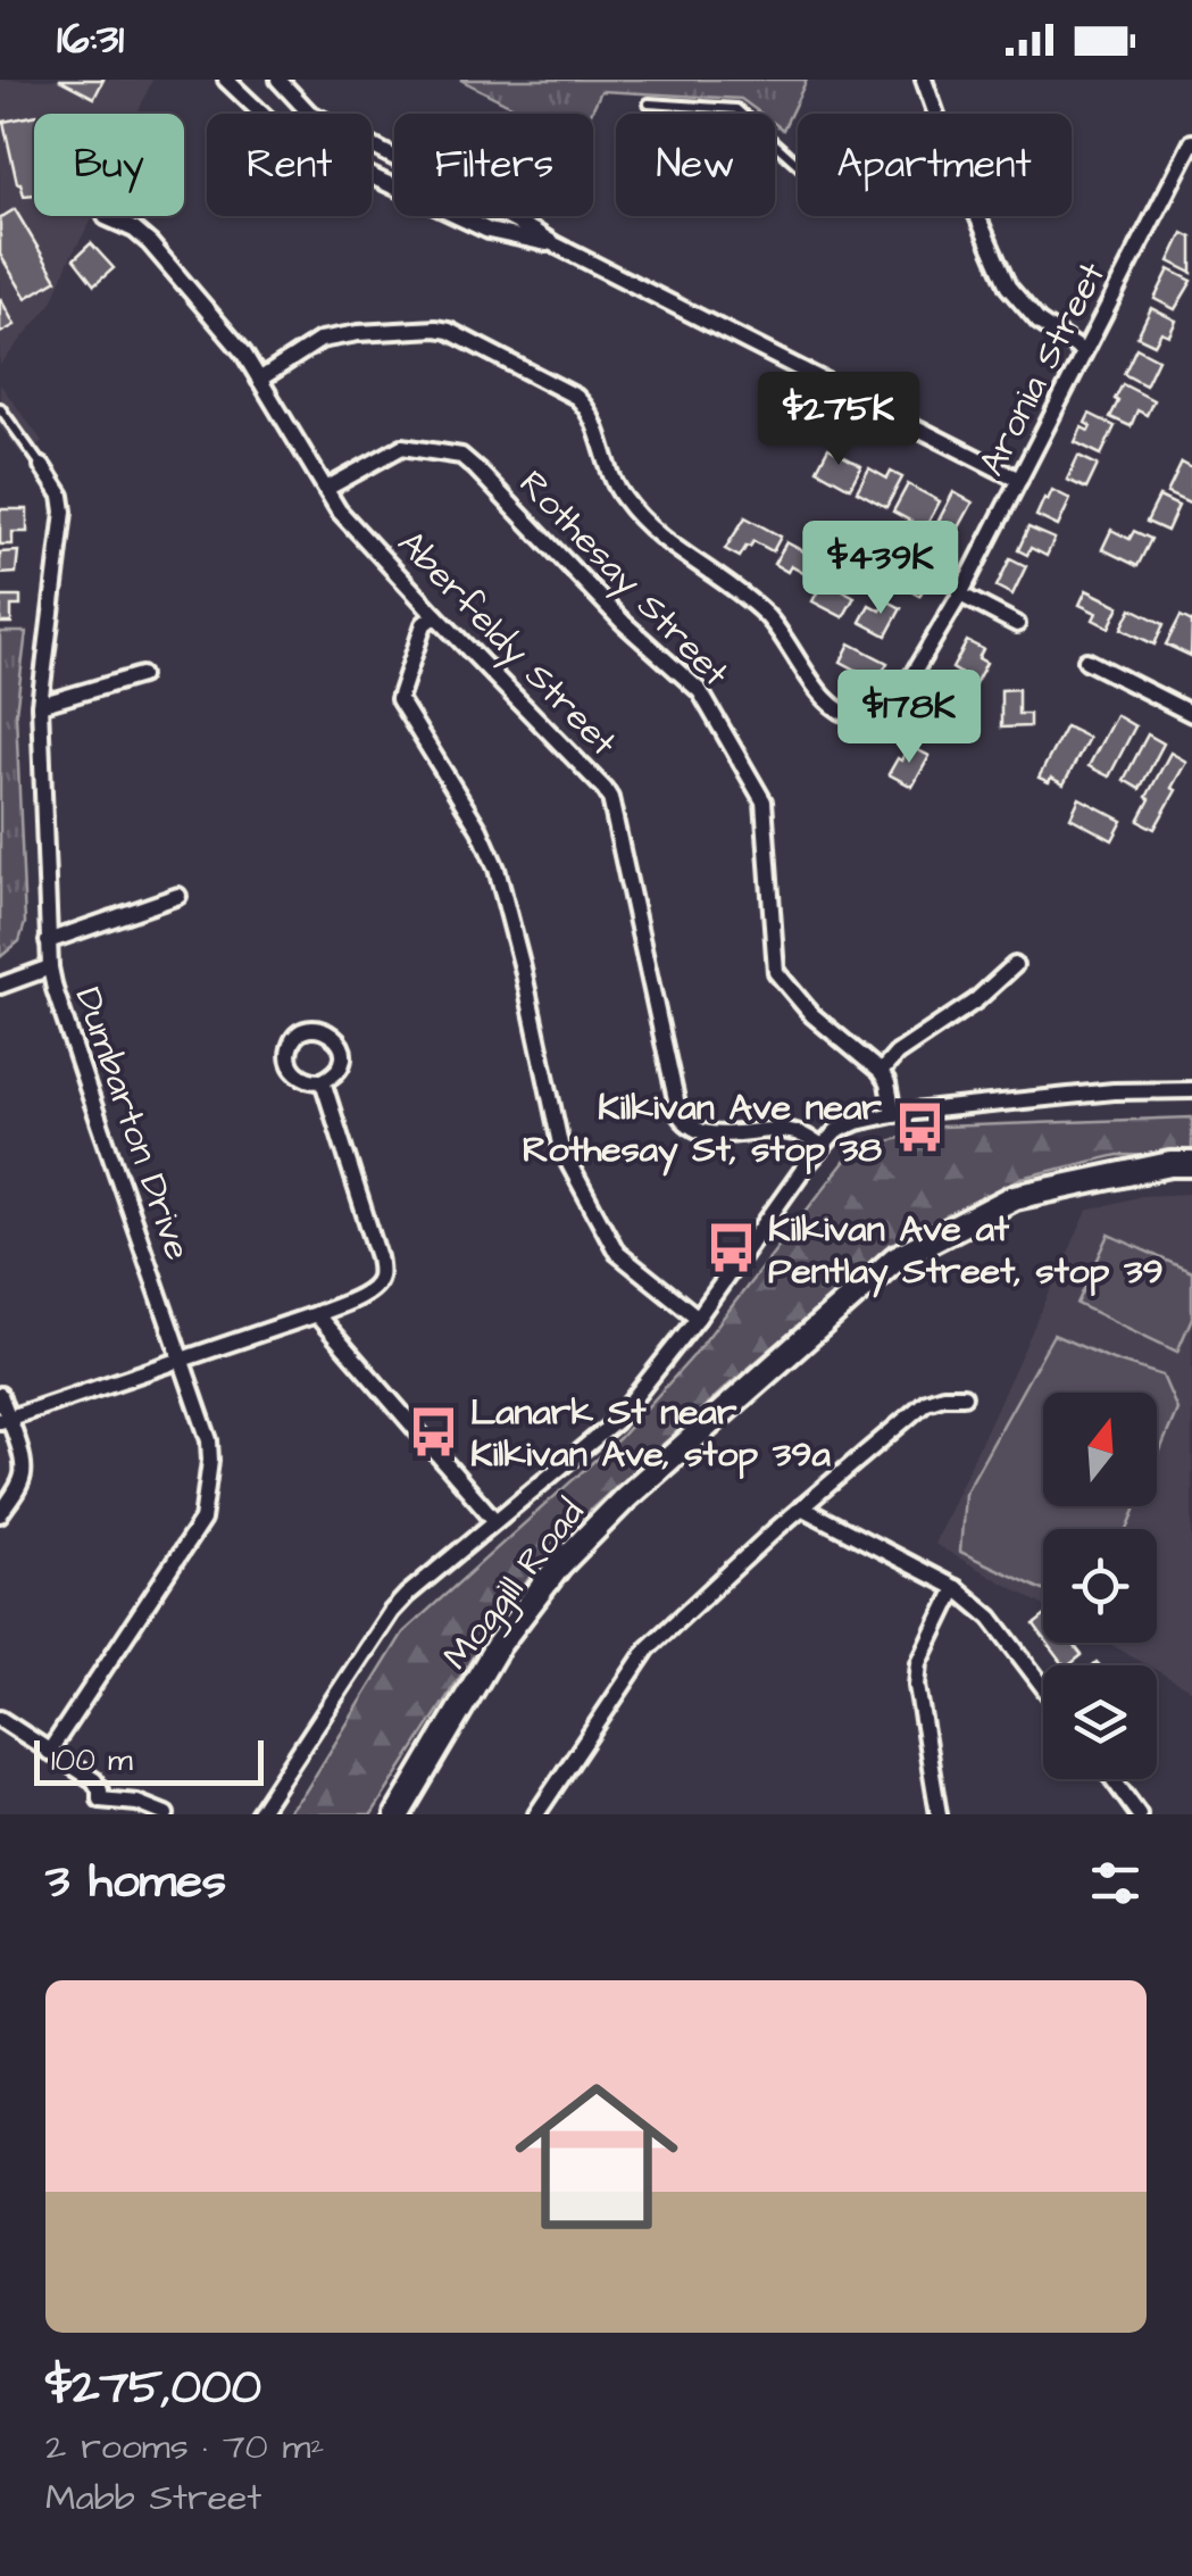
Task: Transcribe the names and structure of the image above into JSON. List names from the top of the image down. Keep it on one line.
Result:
{"streets":{"main road":["Moggill Road"],"street":["Aronia Street","Rothesay Street","Aberfeldy Street","Dumbarton Drive"]},"crossings":[["Aronia Street","Aberfeldy Street"],["Rothesay Street","Aberfeldy Street"]],"places":{"bus stop":["Kilkivan Ave near Rothesay St, stop 38","Kilkivan Ave at Pentlay Street, stop 39","Lanark St near Kilkivan Ave, stop 39a"]},"scale_bar":"100 m","north":"top","page":{"status":"16:31","chip":["Buy","Rent","Filters","New","Apartment"],"price":["$275K","$439K","$178K"],"scale":"100 m","heading":"3 homes","list":[{"name":"$275,000","note":"2 rooms · 70 m² · Mabb Street"}]}}
